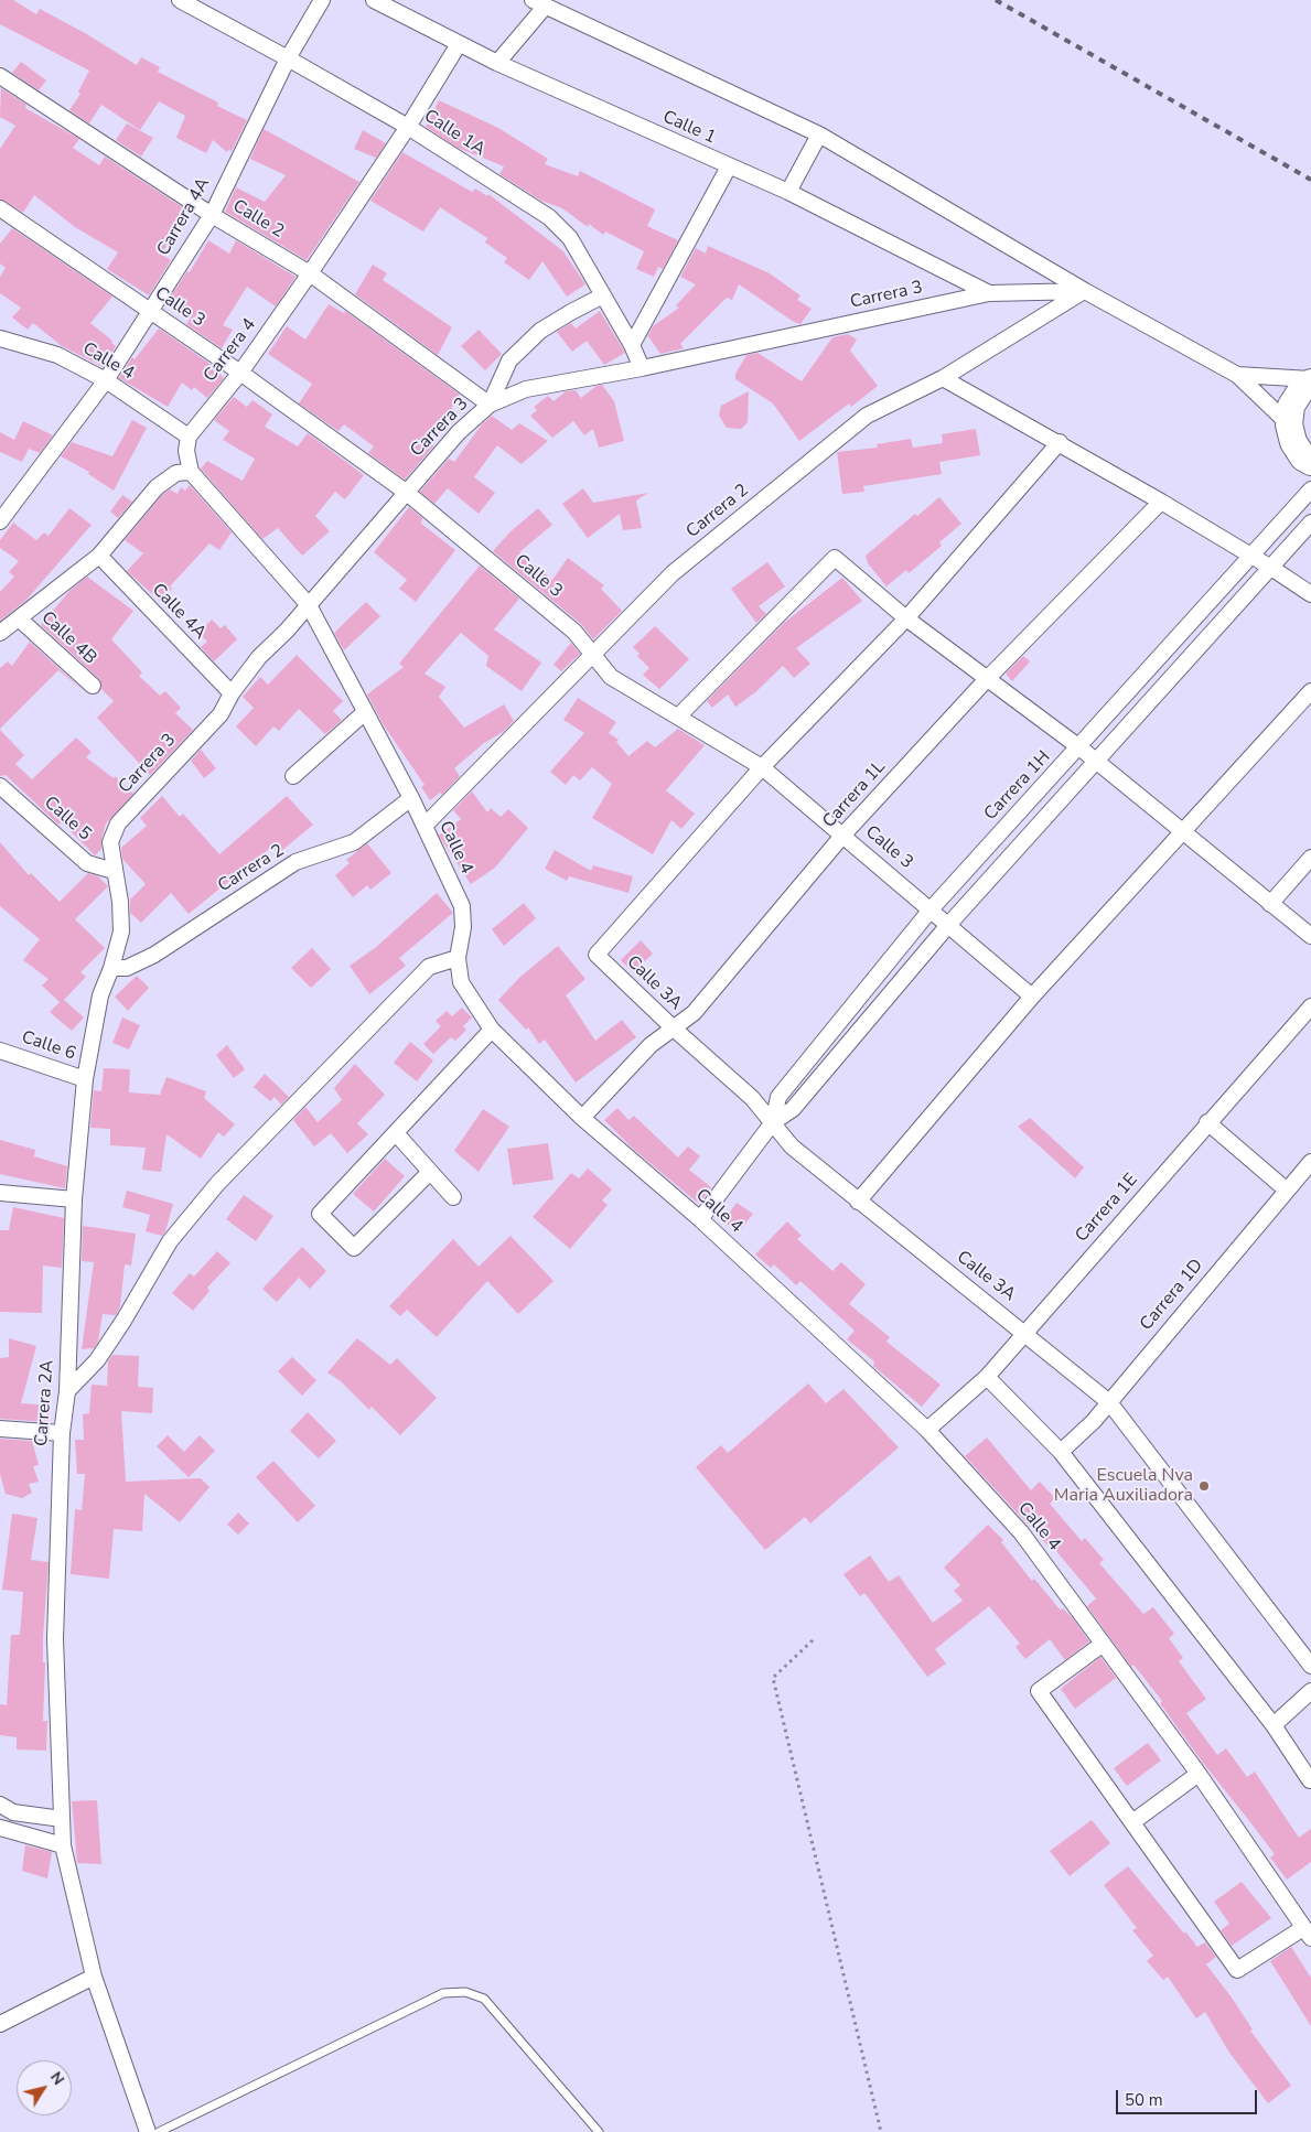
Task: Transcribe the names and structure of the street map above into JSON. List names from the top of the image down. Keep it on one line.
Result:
{"streets":{"street":["Calle 1","Calle 1A","Carrera 4A","Calle 2","Carrera 3","Calle 3","Carrera 4","Calle 4","Carrera 2","Calle 4A","Calle 4B","Carrera 1H","Carrera 1L","Calle 5","Calle 3A","Calle 6","Carrera 1E","Carrera 1D","Carrera 2A"]},"crossings":[["Calle 1","Carrera 3"],["Calle 1","Carrera 4"],["Calle 1A","Carrera 4A"],["Calle 1A","Carrera 3"],["Calle 1A","Carrera 4"],["Carrera 4A","Calle 2"],["Carrera 4A","Calle 3"],["Carrera 4A","Calle 4"],["Calle 2","Carrera 3"],["Calle 2","Carrera 4"],["Carrera 3","Calle 3"],["Carrera 3","Calle 4"],["Carrera 3","Carrera 2"],["Carrera 3","Calle 4A"],["Carrera 3","Calle 5"],["Carrera 3","Carrera 2A"],["Calle 3","Carrera 4"],["Calle 3","Carrera 2"],["Calle 3","Carrera 1H"],["Calle 3","Carrera 1L"],["Calle 3","Calle 3A"],["Carrera 4","Calle 4"],["Calle 4","Carrera 2"],["Calle 4","Carrera 1H"],["Calle 4","Carrera 1L"],["Calle 4","Carrera 1E"],["Carrera 2","Carrera 2A"],["Carrera 1H","Calle 3A"],["Carrera 1L","Calle 3A"],["Calle 3A","Carrera 1E"],["Calle 3A","Carrera 1D"],["Calle 6","Carrera 2A"]],"places":["Escuela Nva Maria Auxiliadora"],"scale_bar":"50 m","north":"top right"}
